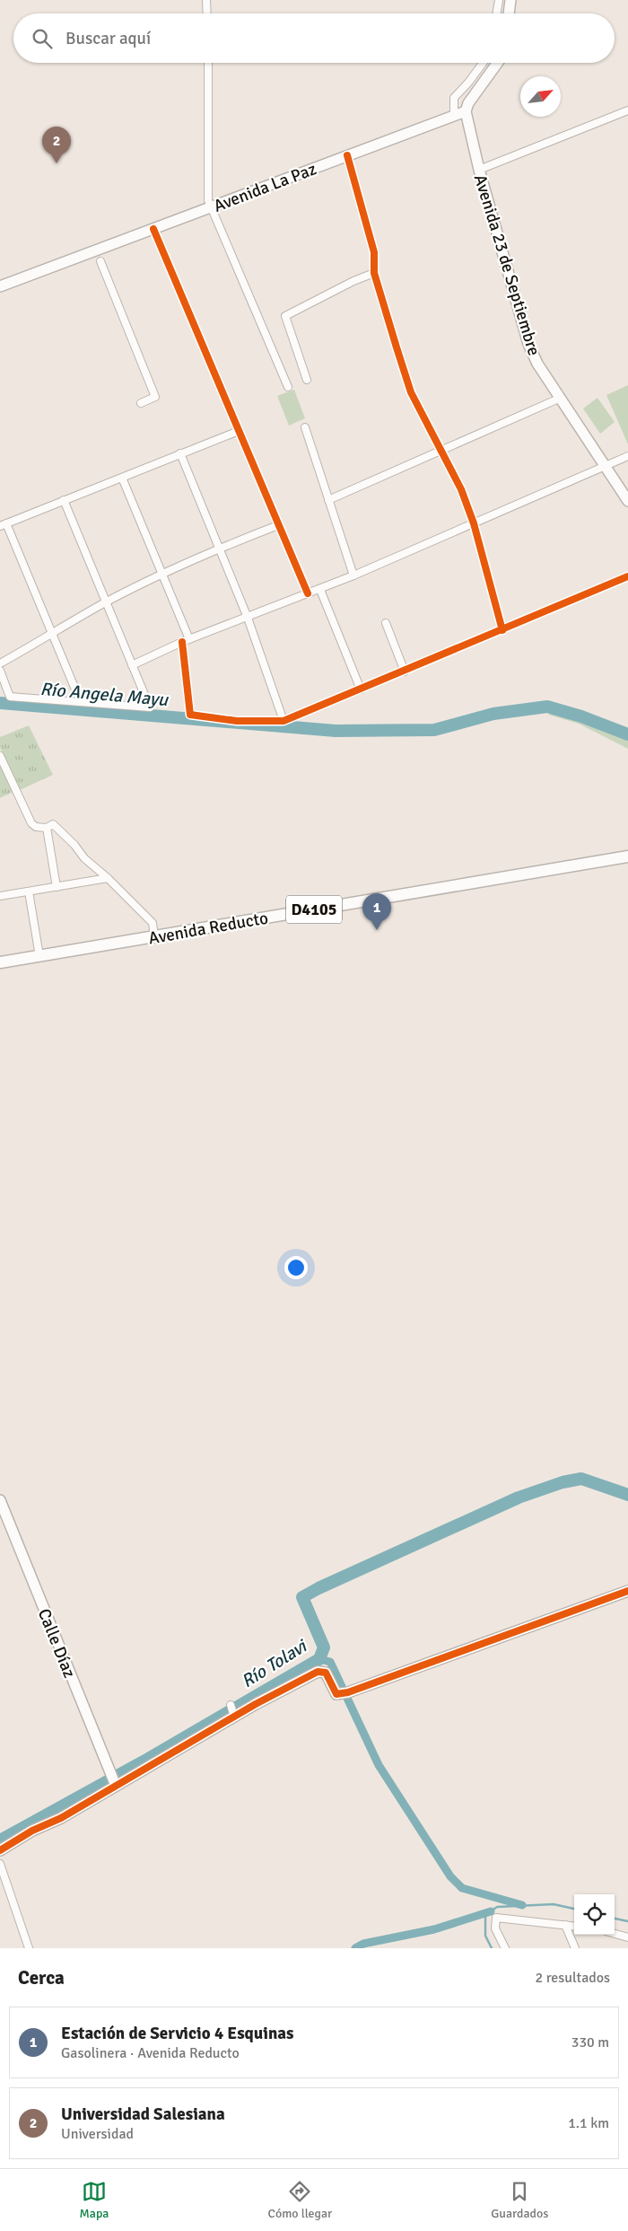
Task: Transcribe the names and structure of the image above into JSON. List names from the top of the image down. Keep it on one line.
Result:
{"streets":{"main road":["Avenida La Paz","Avenida 23 de Septiembre","D4105","Avenida Reducto","Calle Díaz"]},"crossings":[["Avenida La Paz","Avenida 23 de Septiembre"]],"water":["Río Angela Mayu","Río Tolavi"],"north":"top right","page":{"search":"Buscar aquí","pins":["2","1"],"heading":["Cerca","2 resultados"],"list":[{"mark":"1","name":"Estación de Servicio 4 Esquinas","note":"Gasolinera · Avenida Reducto","value":"330 m"},{"mark":"2","name":"Universidad Salesiana","note":"Universidad","value":"1.1 km"}],"nav":["Mapa","Cómo llegar","Guardados"]}}
